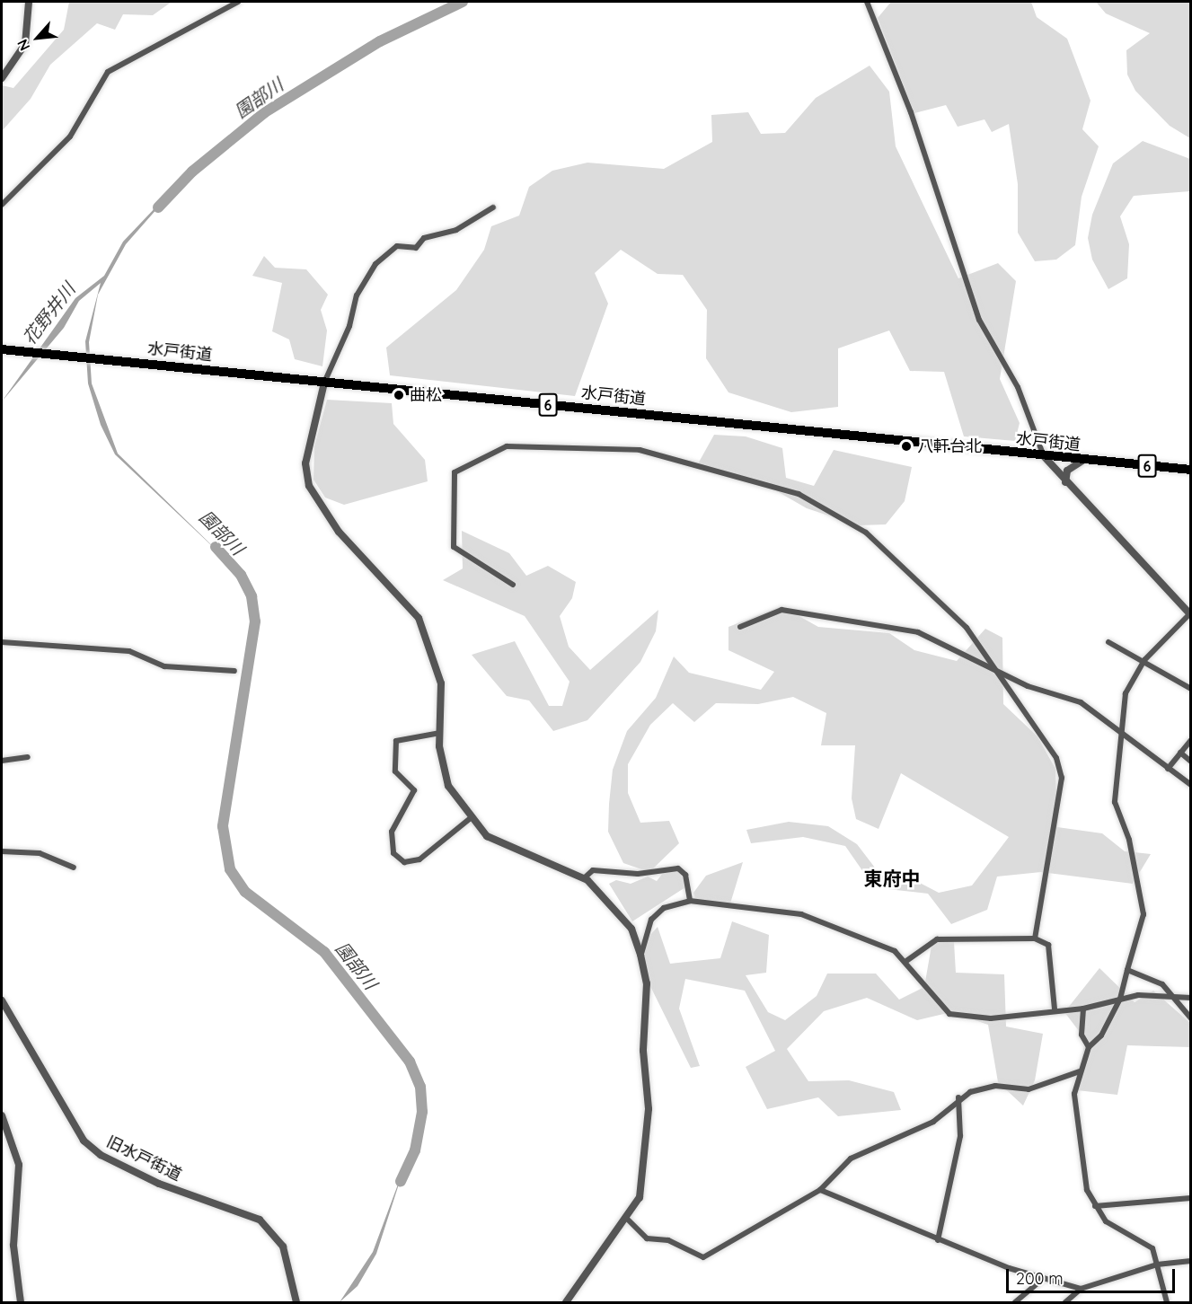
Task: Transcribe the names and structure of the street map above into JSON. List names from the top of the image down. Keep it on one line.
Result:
{"streets":{"highway":["水戸街道","6"],"street":["旧水戸街道"]},"districts":["東府中"],"water":["園部川","花野井川"],"places":["曲松","八軒台北"],"scale_bar":"200 m","north":"bottom left"}
